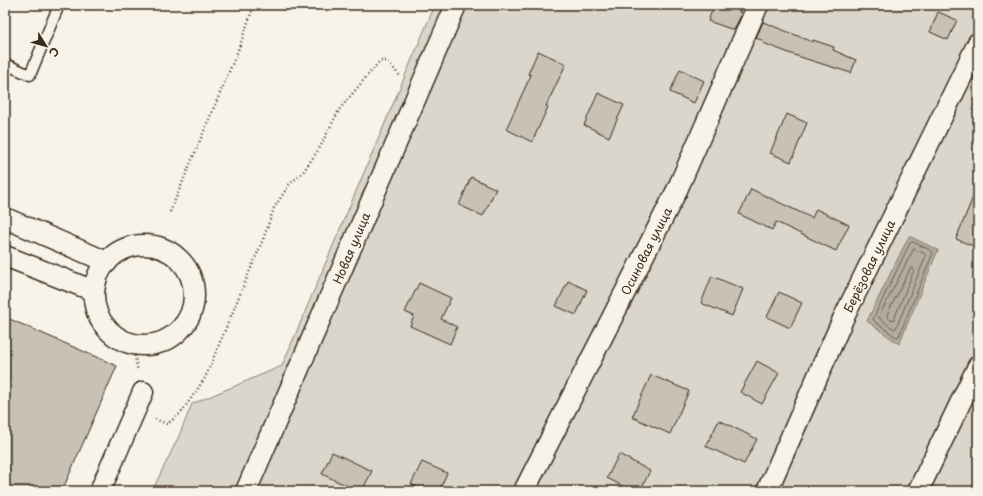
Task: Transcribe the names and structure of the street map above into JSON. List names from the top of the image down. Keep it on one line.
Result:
{"streets":{"street":["Новая улица","Осиновая улица","Берёзовая улица"]},"north":"bottom right"}
